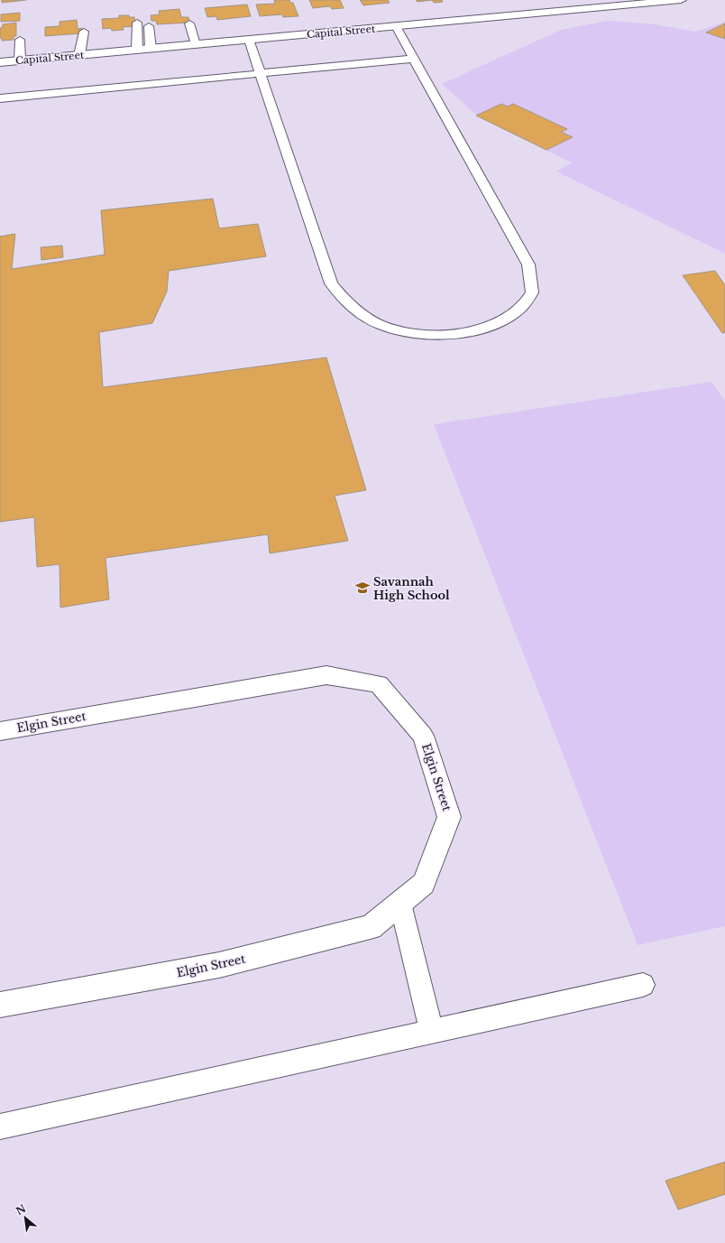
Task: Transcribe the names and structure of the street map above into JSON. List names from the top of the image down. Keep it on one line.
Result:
{"streets":{"street":["Capital Street","Elgin Street"]},"places":{"school or university":["Savannah High School"]},"north":"top left"}
